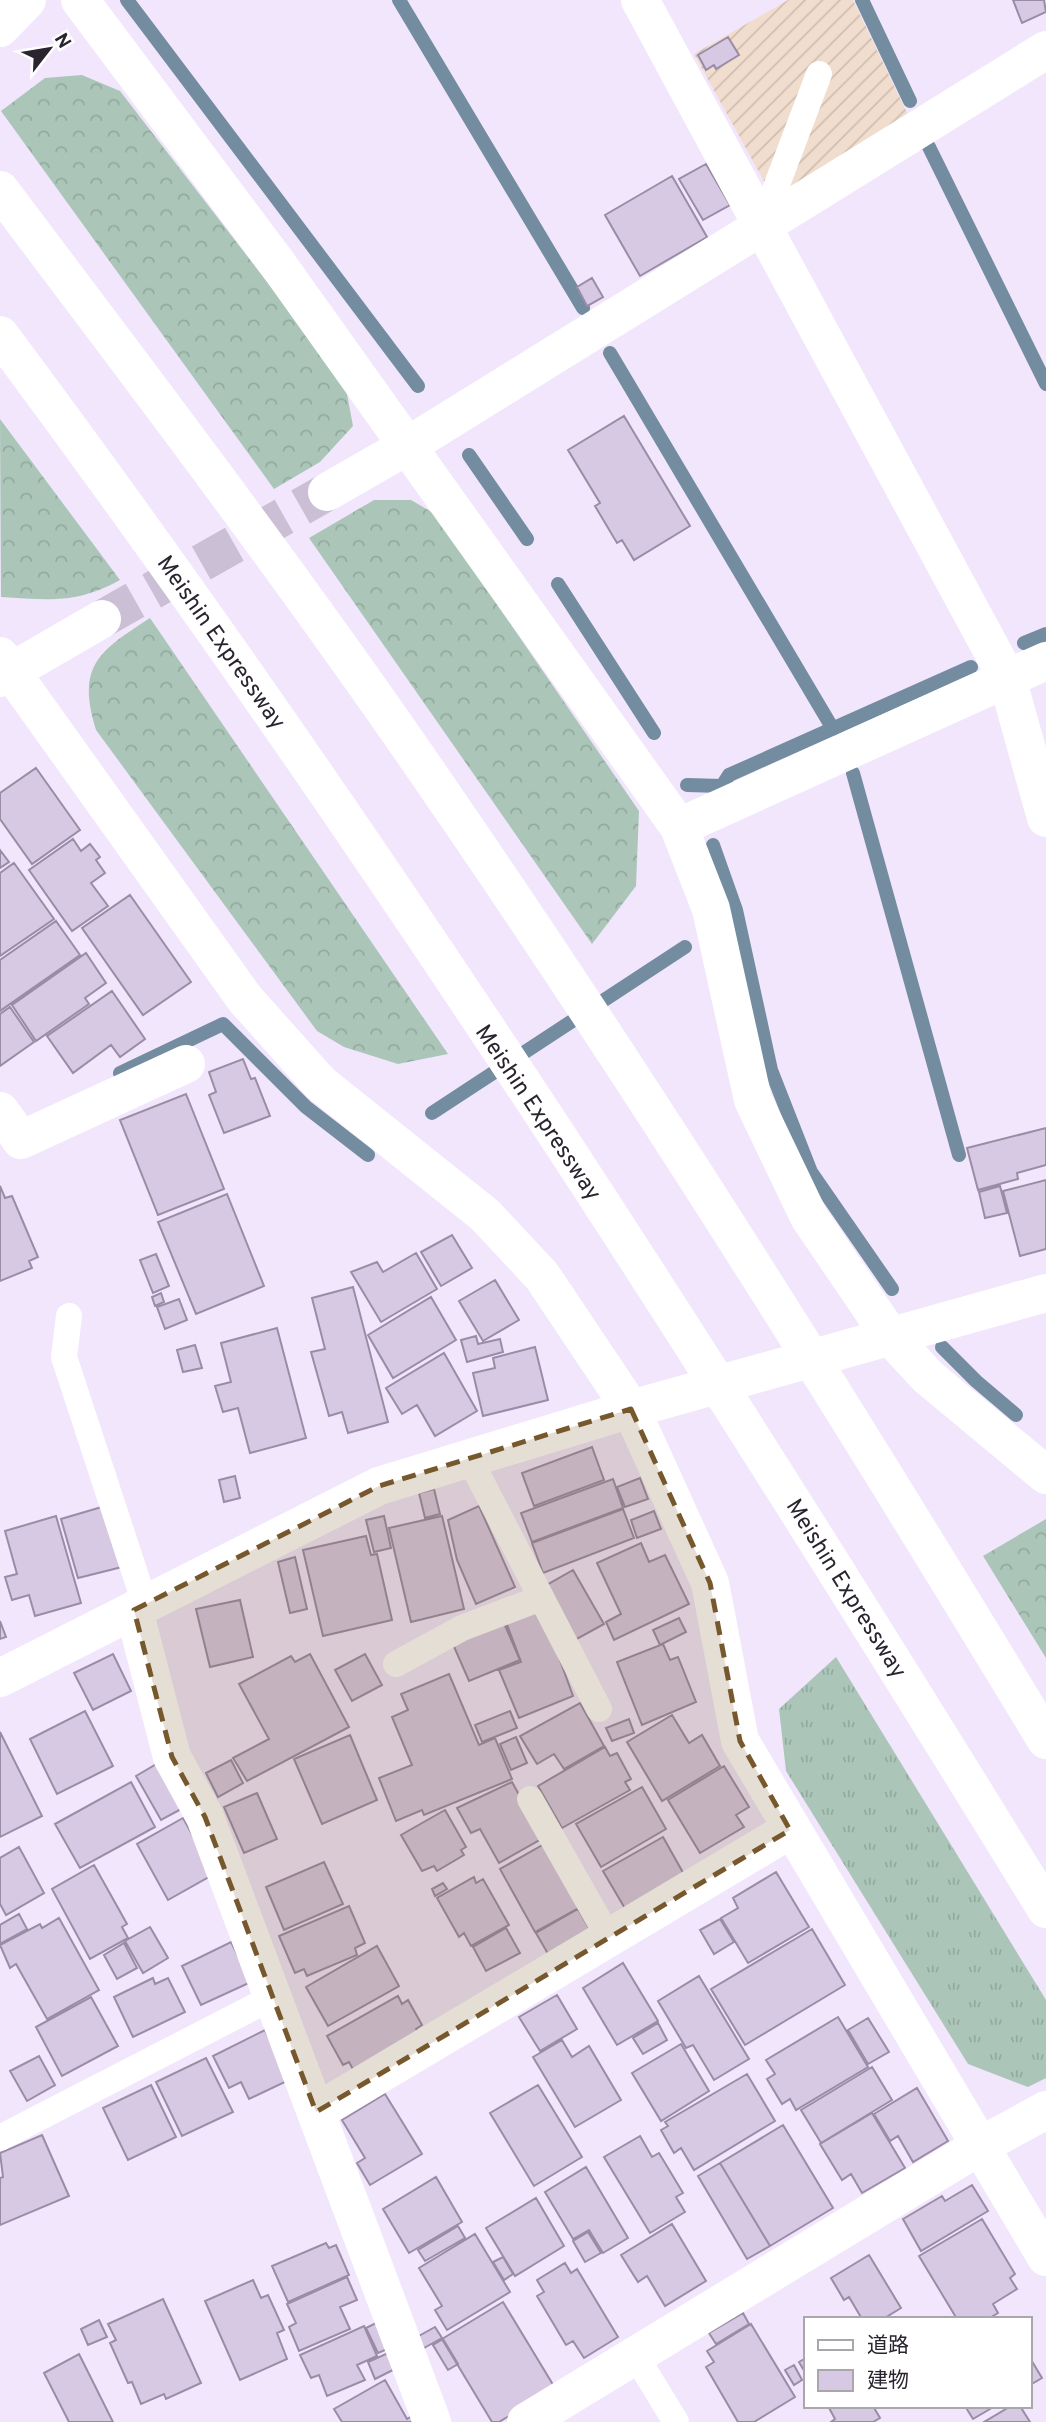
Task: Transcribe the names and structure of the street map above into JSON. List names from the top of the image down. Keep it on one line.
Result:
{"streets":{"main road":["Meishin Expressway"]},"legend":["道路","建物"],"north":"top right"}
